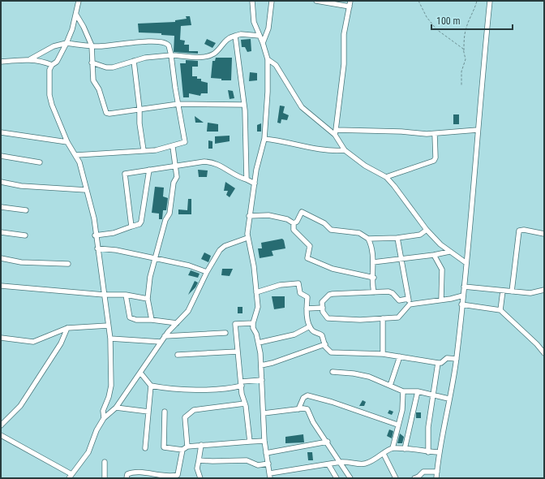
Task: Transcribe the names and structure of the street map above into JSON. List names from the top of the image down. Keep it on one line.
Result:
{"scale_bar":"100 m"}
